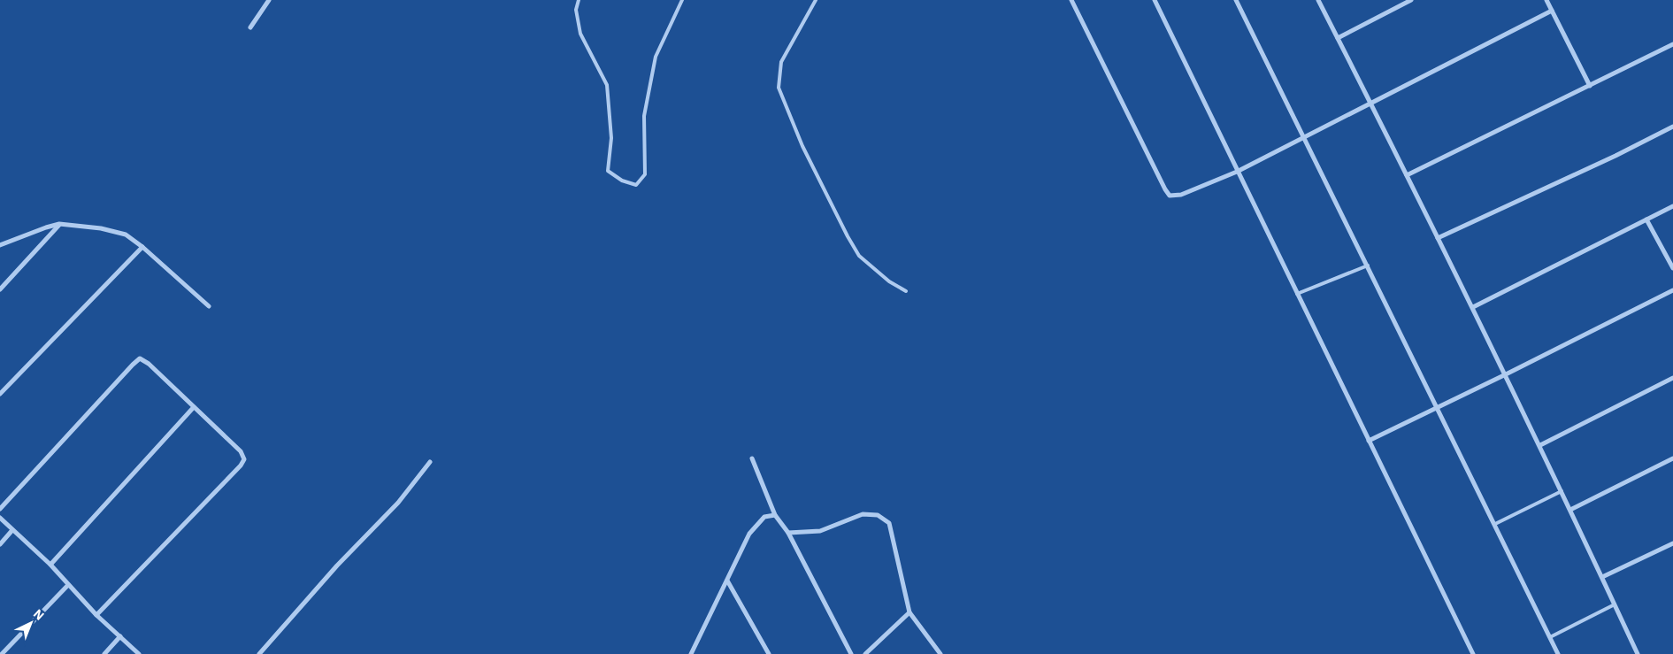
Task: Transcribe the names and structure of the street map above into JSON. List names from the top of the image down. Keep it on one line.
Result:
{"north":"top right"}
